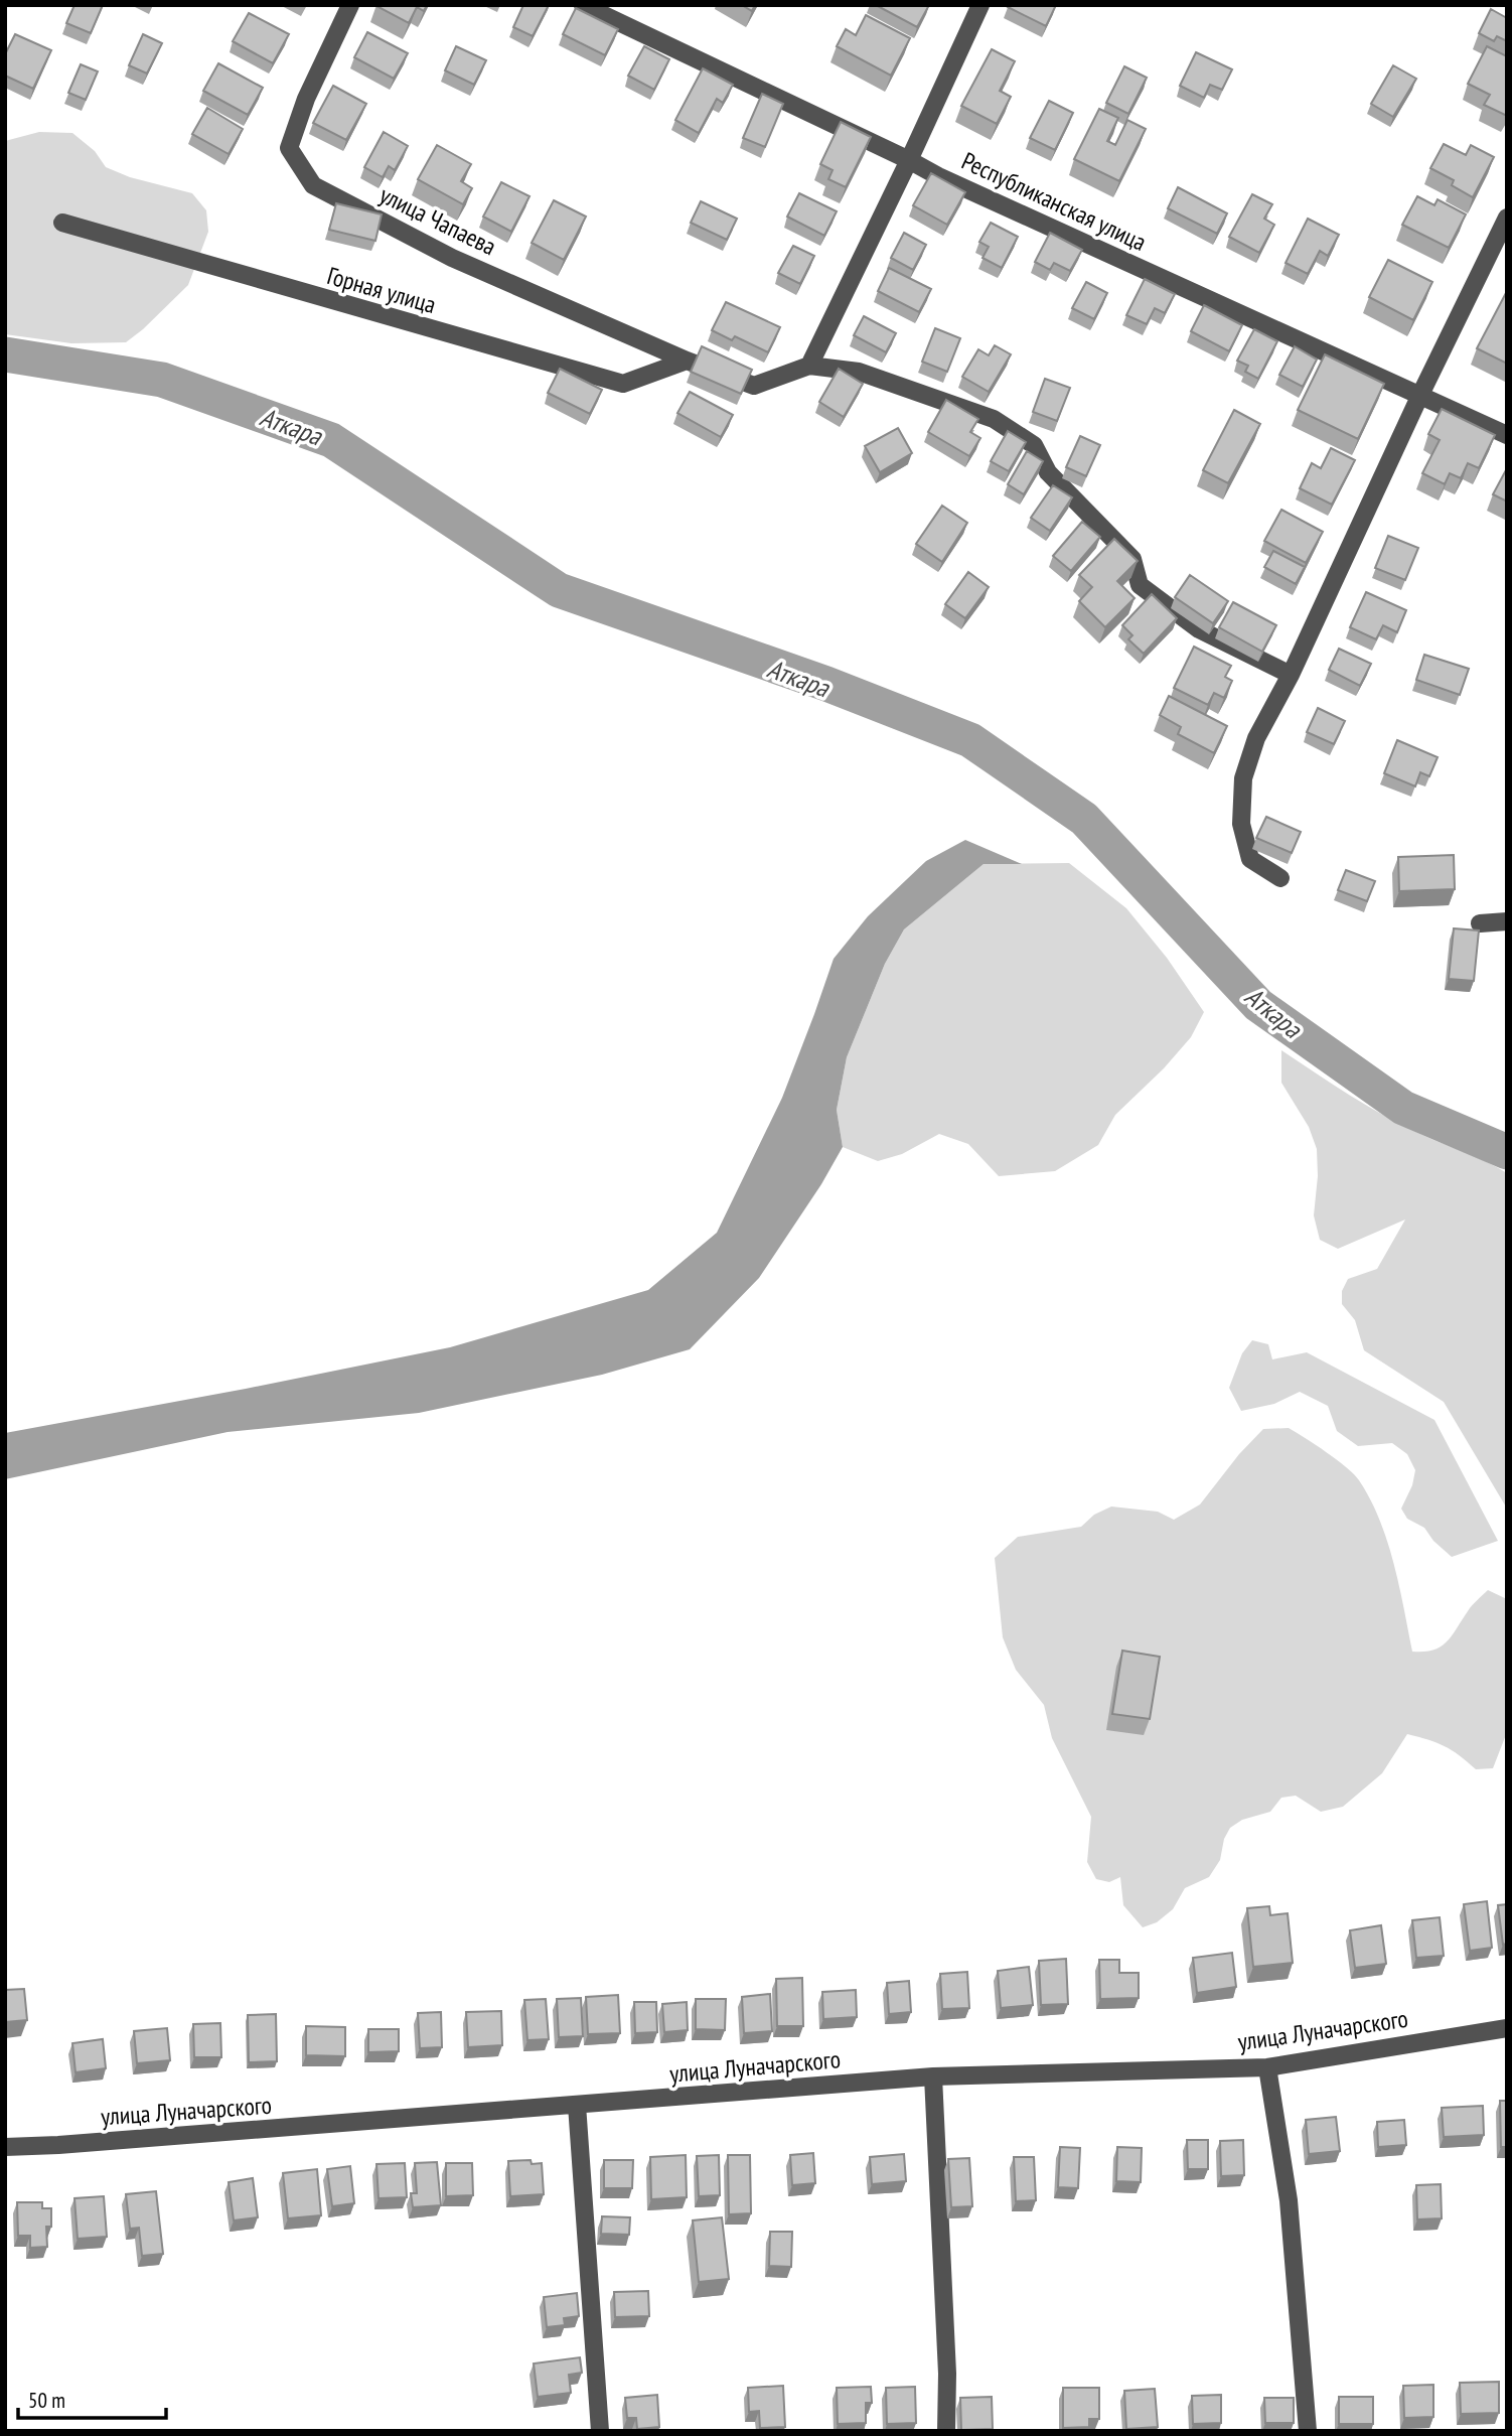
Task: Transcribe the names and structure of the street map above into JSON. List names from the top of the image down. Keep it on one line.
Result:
{"streets":{"street":["Республиканская улица","улица Чапаева","Горная улица","улица Луначарского"]},"crossings":[["улица Чапаева","Горная улица"]],"water":["Аткара"],"scale_bar":"50 m"}
